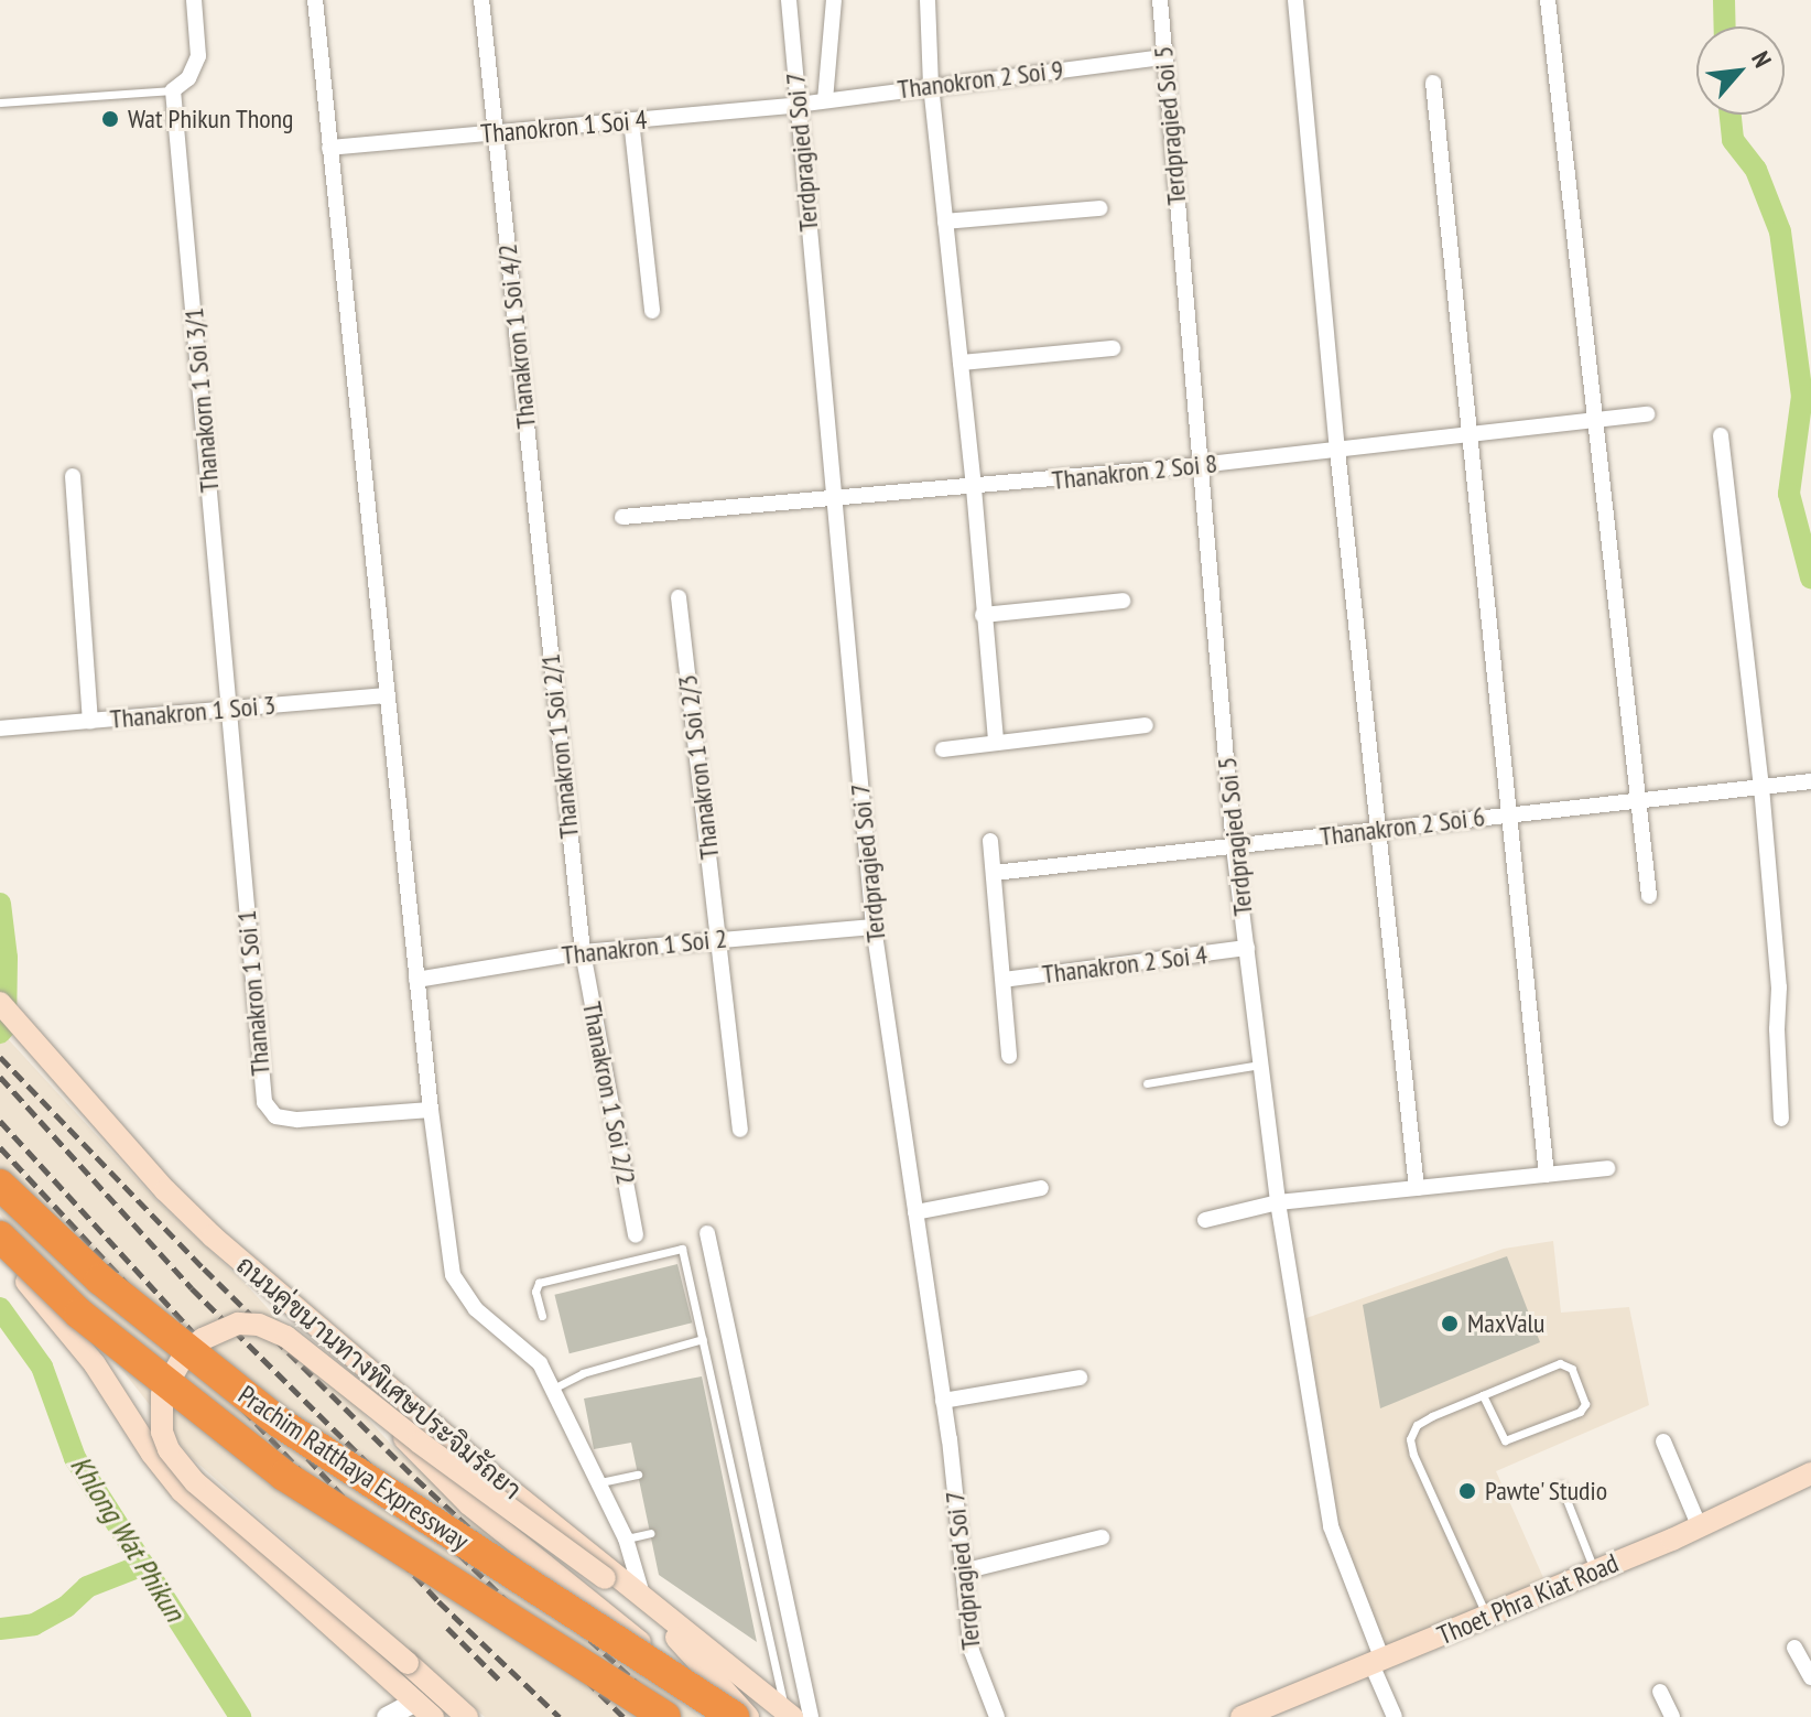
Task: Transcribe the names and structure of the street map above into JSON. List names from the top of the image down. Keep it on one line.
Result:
{"streets":{"highway":["Prachim Ratthaya Expressway"],"main road":["ถนนคู่ขนานทางพิเศษประจิมรัถยา","Thoet Phra Kiat Road"],"street":["Thanokron 2 Soi 9","Terdpragied Soi 5","Thanokron 1 Soi 4","Terdpragied Soi 7","Thanakron 1 Soi 4/2","Thanakorn 1 Soi 3/1","Thanakron 2 Soi 8","Thanakron 1 Soi 3","Thanakron 1 Soi 2/1","Thanakron 1 Soi 2/3","Thanakron 2 Soi 6","Thanakron 1 Soi 2","Thanakron 2 Soi 4","Thanakron 1 Soi 1","Thanakron 1 Soi 2/2"]},"crossings":[["Thanokron 2 Soi 9","Terdpragied Soi 5"],["Thanokron 2 Soi 9","Thanokron 1 Soi 4"],["Thanokron 2 Soi 9","Terdpragied Soi 7"],["Terdpragied Soi 5","Thanakron 2 Soi 8"],["Terdpragied Soi 5","Thanakron 2 Soi 6"],["Terdpragied Soi 5","Thanakron 2 Soi 4"],["Terdpragied Soi 5","Thoet Phra Kiat Road"],["Thanokron 1 Soi 4","Terdpragied Soi 7"],["Thanokron 1 Soi 4","Thanakron 1 Soi 4/2"],["Terdpragied Soi 7","Thanakron 2 Soi 8"],["Terdpragied Soi 7","Thanakron 1 Soi 2"],["Thanakron 1 Soi 4/2","Thanakron 1 Soi 2/1"],["Thanakorn 1 Soi 3/1","Thanakron 1 Soi 3"],["Thanakorn 1 Soi 3/1","Thanakron 1 Soi 1"],["Thanakron 1 Soi 3","Thanakron 1 Soi 1"],["Thanakron 1 Soi 2/1","Thanakron 1 Soi 2"],["Thanakron 1 Soi 2/1","Thanakron 1 Soi 2/2"],["Thanakron 1 Soi 2/3","Thanakron 1 Soi 2"],["Thanakron 1 Soi 2","Thanakron 1 Soi 2/2"]],"water":["Khlong Wat Phikun"],"places":["Wat Phikun Thong","MaxValu","Pawte' Studio"],"north":"top right"}
